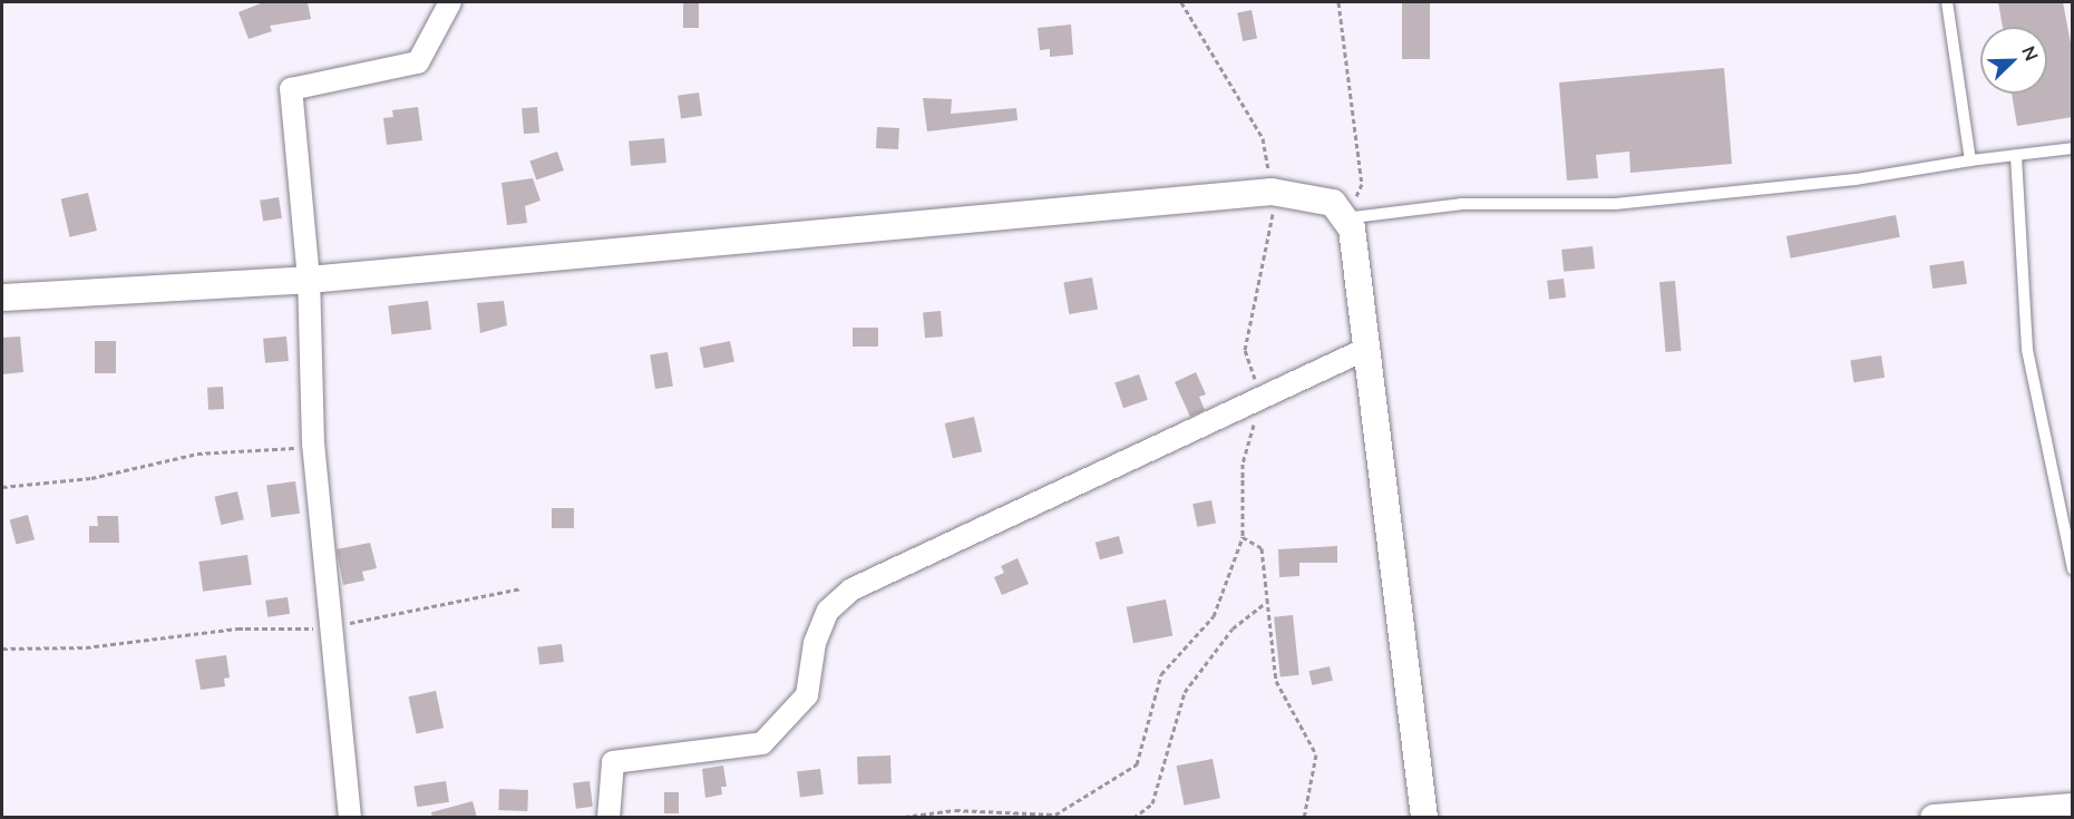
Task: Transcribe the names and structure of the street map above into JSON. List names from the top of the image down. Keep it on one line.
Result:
{"north":"top right"}
